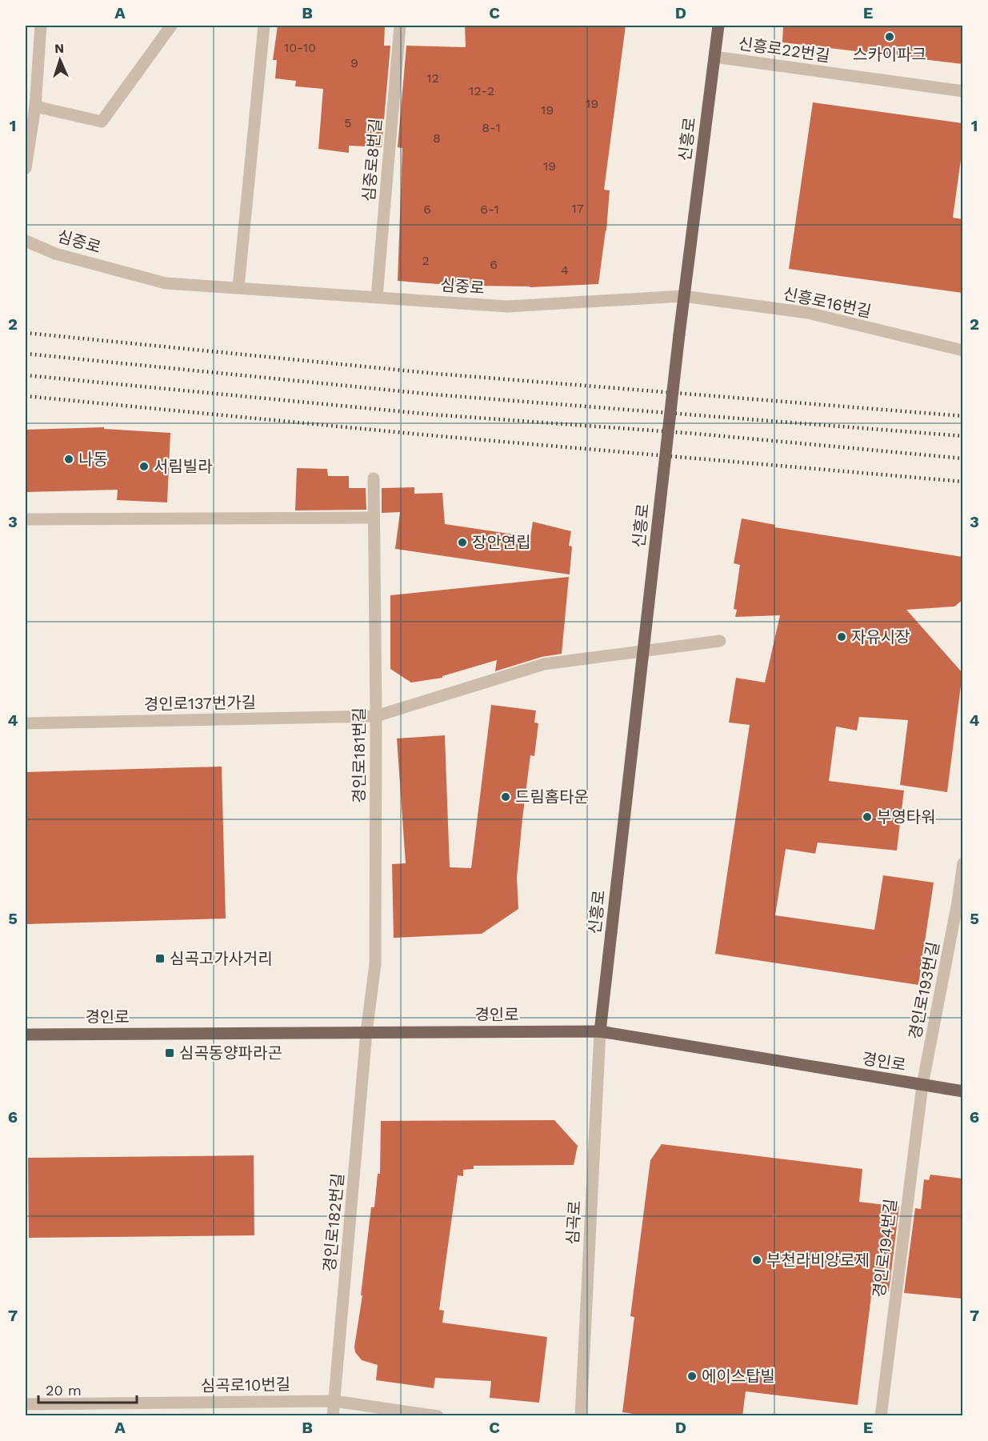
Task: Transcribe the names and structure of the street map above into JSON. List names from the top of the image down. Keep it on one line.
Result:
{"streets":{"main road":["신흥로","경인로"],"street":["신흥로22번길","심중로8번길","심중로","신흥로16번길","경인로137번가길","경인로181번길","경인로193번길","경인로182번길","심곡로","경인로194번길","심곡로10번길"]},"crossings":[["신흥로22번길","신흥로"],["신흥로","심중로"],["신흥로","신흥로16번길"],["신흥로","경인로"],["신흥로","심곡로"],["심중로8번길","심중로"],["심중로","신흥로16번길"],["경인로137번가길","경인로181번길"],["경인로181번길","경인로"],["경인로181번길","경인로182번길"],["경인로193번길","경인로"],["경인로193번길","경인로194번길"],["경인로","경인로182번길"],["경인로","심곡로"],["경인로","경인로194번길"],["경인로182번길","심곡로10번길"]],"places":{"other":["스카이파크","나동","서림빌라","장안연립","자유시장","드림홈타운","부영타워","부천라비앙로제","에이스탑빌"],"transit":["심곡고가사거리","심곡동양파라곤"]},"house_numbers":["10-10","9","12","12-2","19","19","5","8-1","8","19","17","6","6-1","2","6","4"],"scale_bar":"20 m","north":"top","grid":{"columns":["A","B","C","D","E"],"rows":["1","2","3","4","5","6","7"]}}
